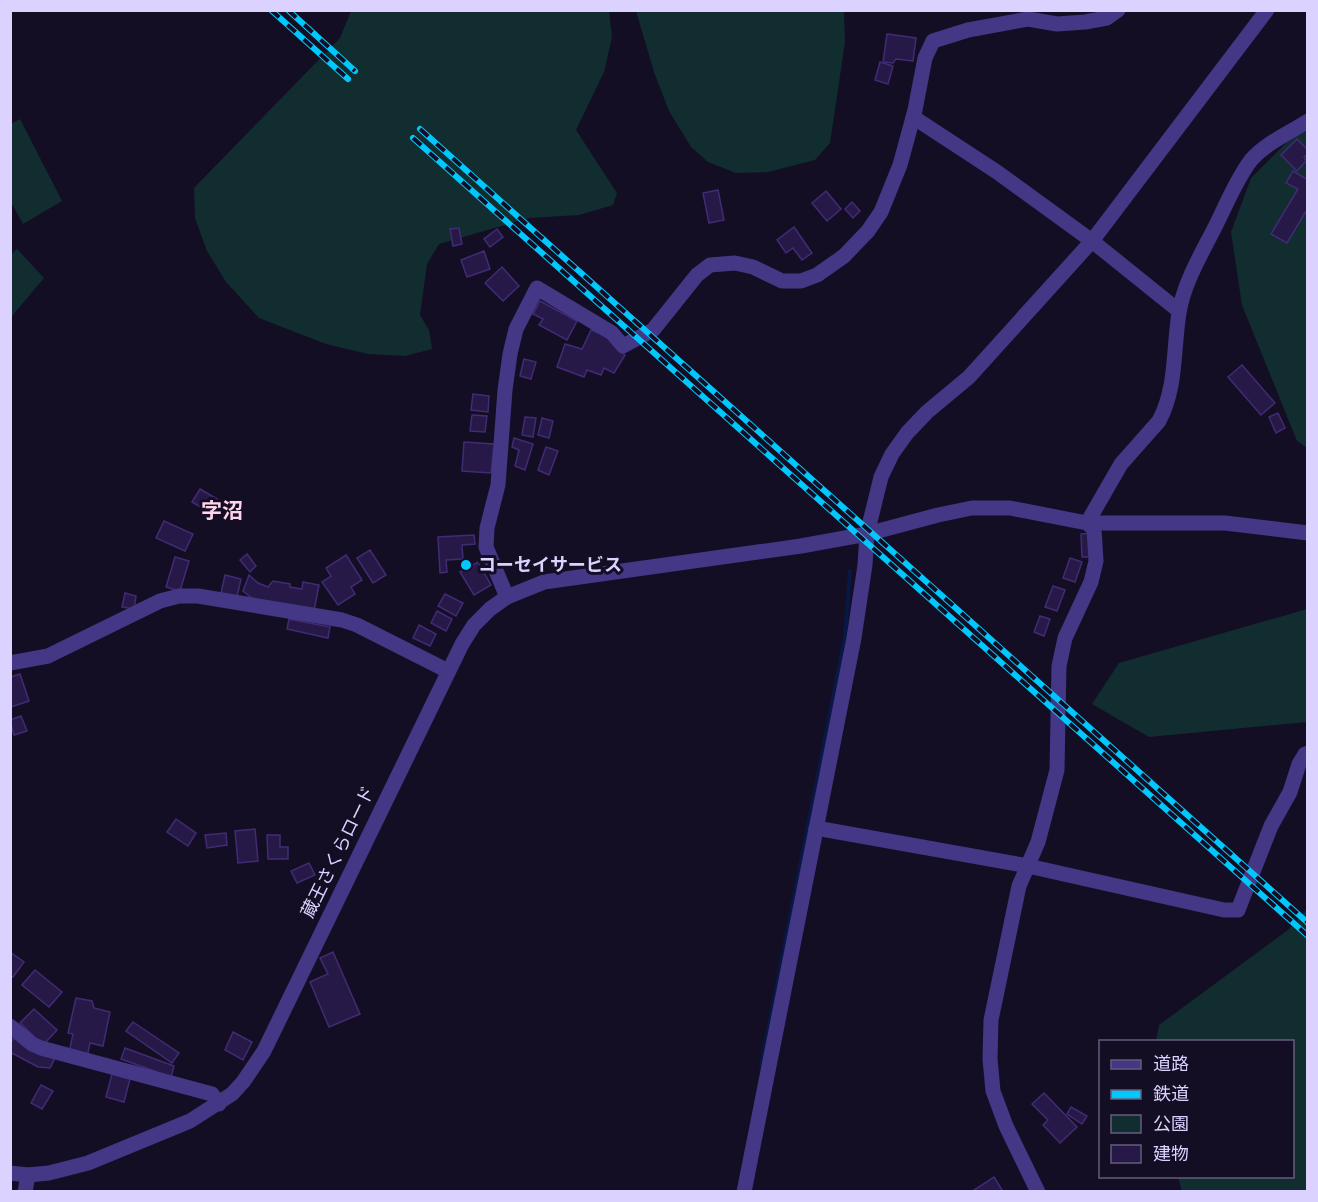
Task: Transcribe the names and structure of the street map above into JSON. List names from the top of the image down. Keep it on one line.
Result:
{"streets":{"street":["蔵王さくらロード"]},"districts":["字沼"],"places":["コーセイサービス"],"legend":["道路","鉄道","公園","建物"]}
